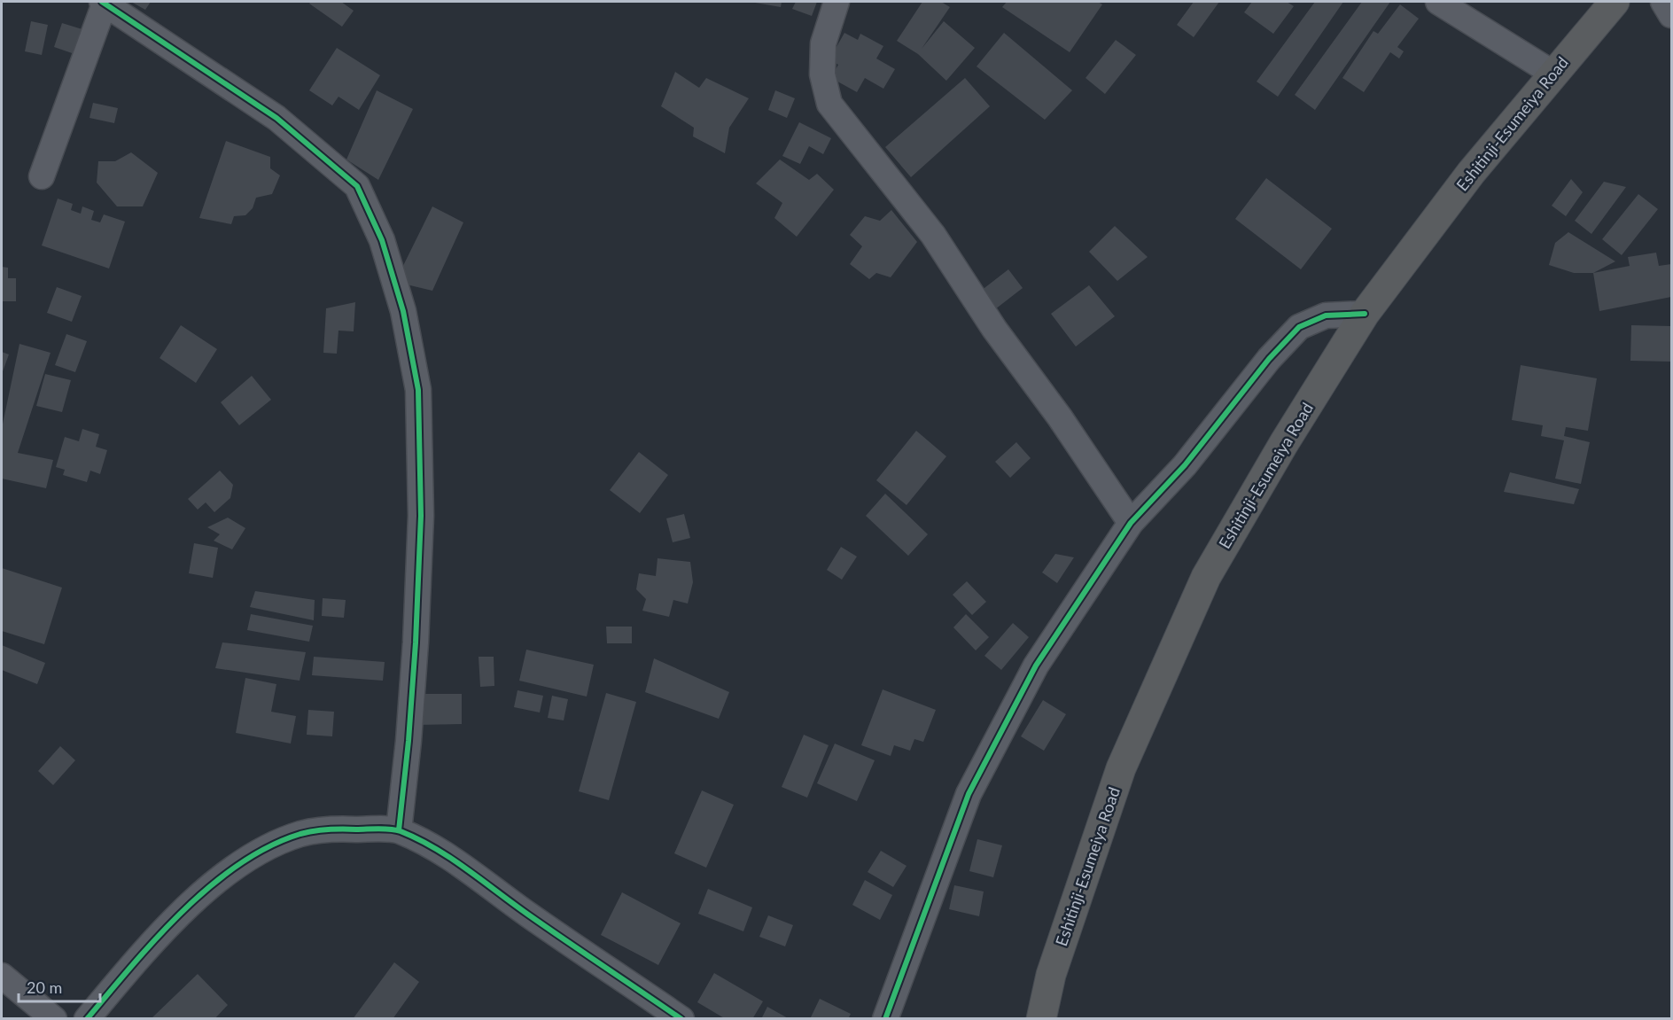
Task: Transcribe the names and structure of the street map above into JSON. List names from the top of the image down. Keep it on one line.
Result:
{"streets":{"highway":["Eshitinji-Esumeiya Road"]},"scale_bar":"20 m"}
